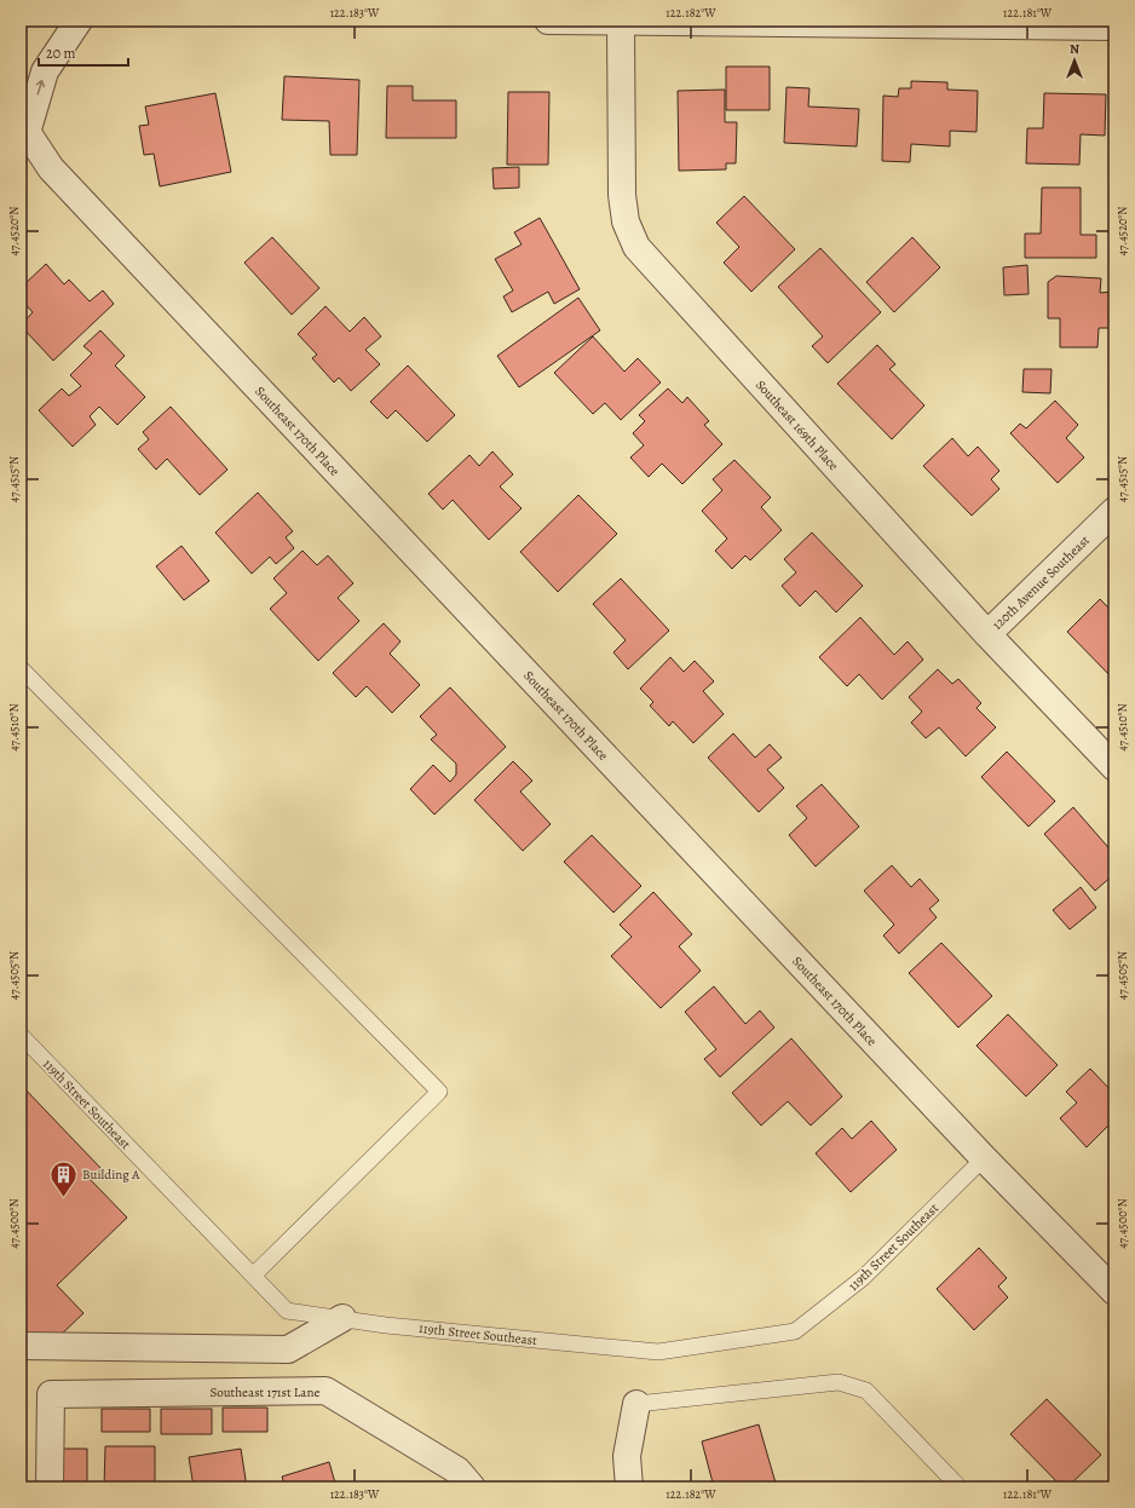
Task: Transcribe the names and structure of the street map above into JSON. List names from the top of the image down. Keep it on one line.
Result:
{"streets":{"street":["Southeast 169th Place","Southeast 170th Place","120th Avenue Southeast","Southeast 171st Lane"],"lane":["119th Street Southeast"]},"crossings":[["Southeast 169th Place","120th Avenue Southeast"],["Southeast 170th Place","119th Street Southeast"]],"places":{"building":["Building A"]},"scale_bar":"20 m","north":"top","coordinates":["122.183°W","122.182°W","122.181°W","47.4520°N","47.4515°N","47.4510°N","47.4505°N","47.4500°N"]}
